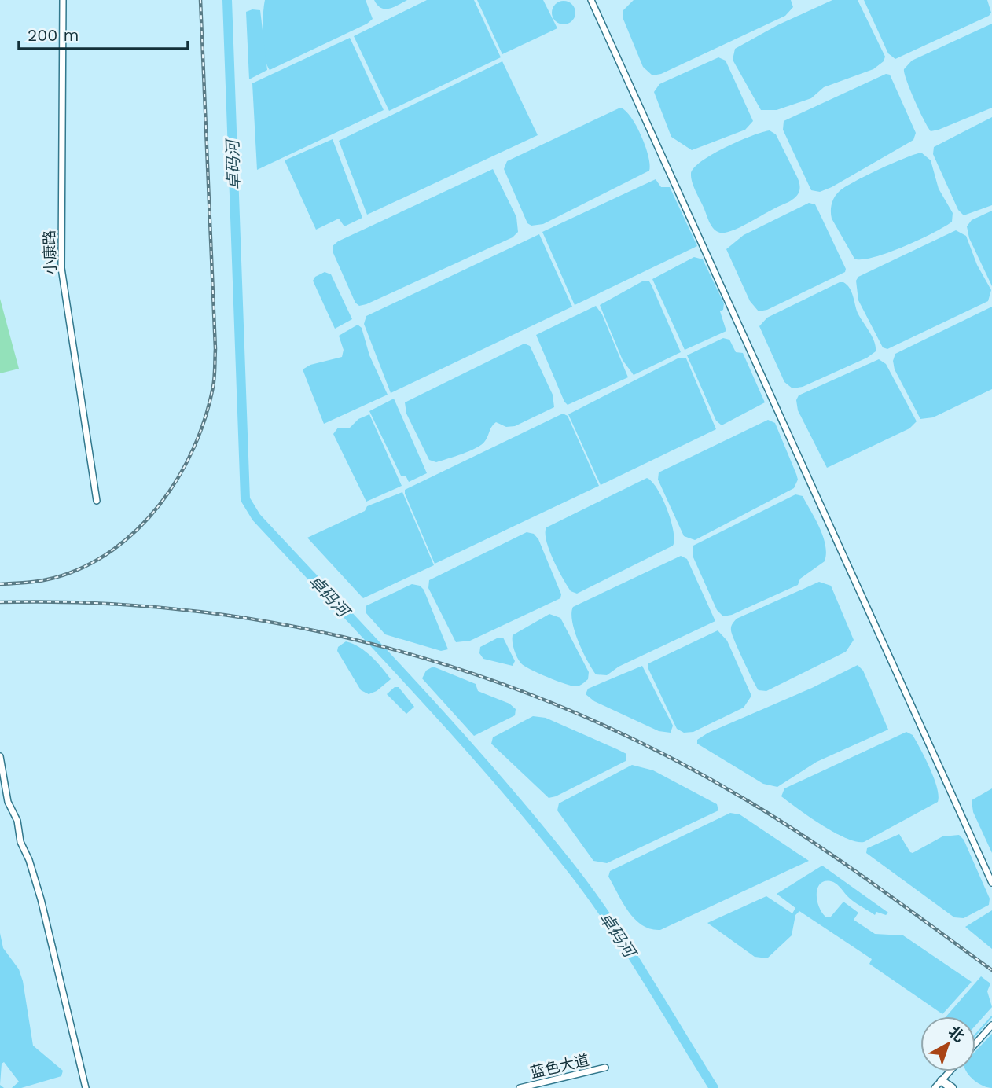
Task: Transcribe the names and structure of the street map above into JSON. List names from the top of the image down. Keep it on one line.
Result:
{"streets":{"street":["小康路","蓝色大道"]},"water":["卓码河"],"scale_bar":"200 m","north":"top right"}
